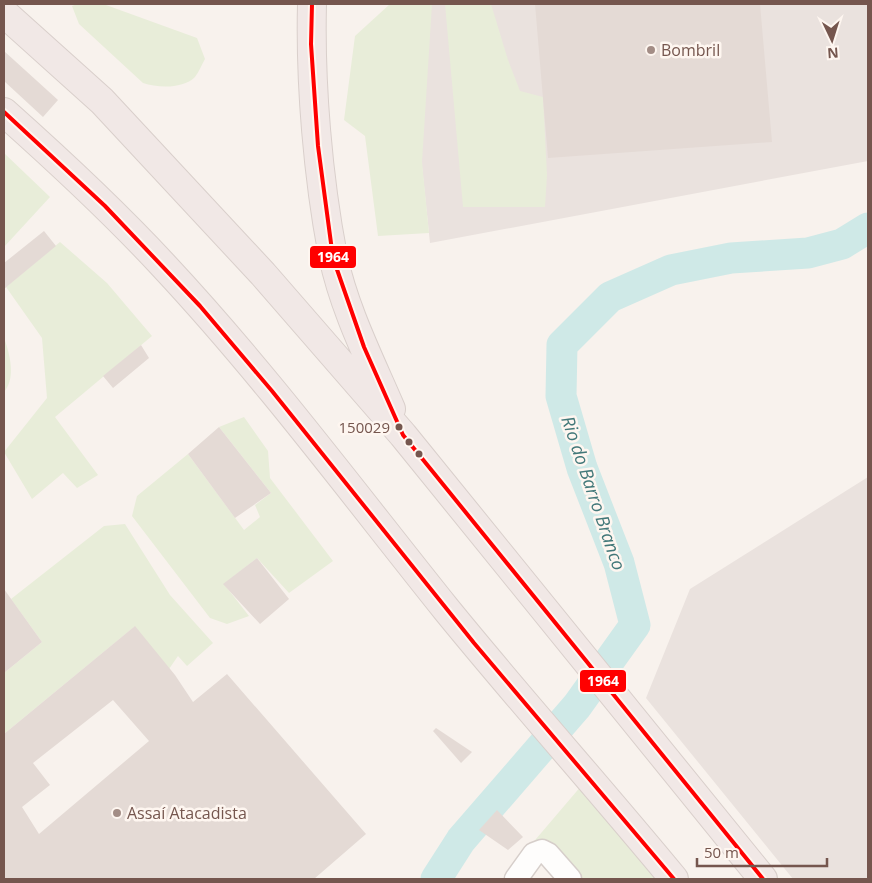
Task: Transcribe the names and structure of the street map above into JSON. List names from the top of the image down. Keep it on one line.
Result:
{"water":["Rio do Barro Branco"],"places":["Bombril","150029","Assaí Atacadista"],"lines":["transit line 1964"],"scale_bar":"50 m","north":"bottom"}
